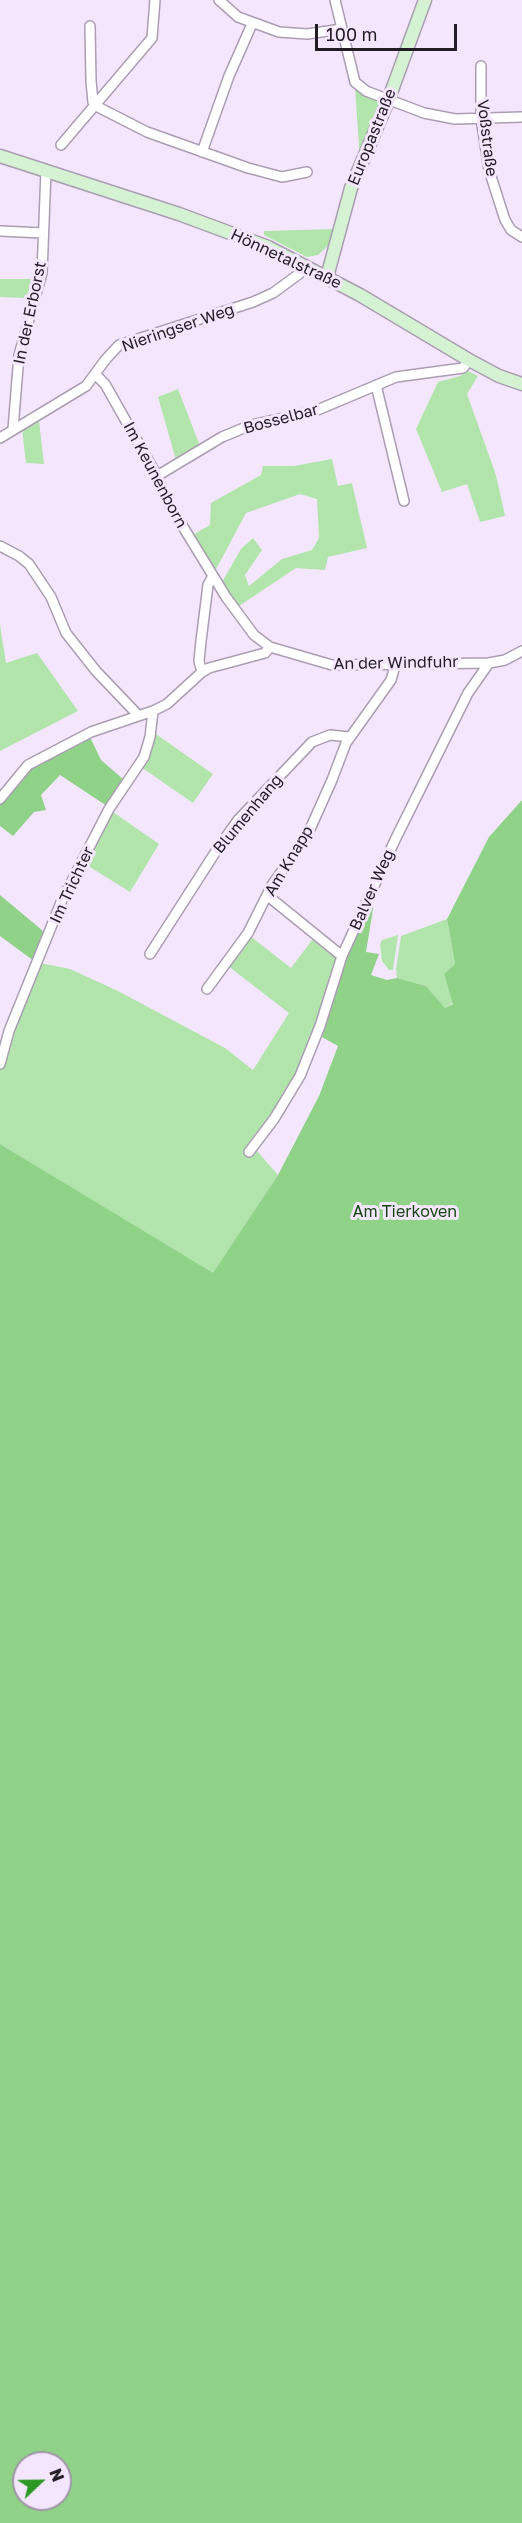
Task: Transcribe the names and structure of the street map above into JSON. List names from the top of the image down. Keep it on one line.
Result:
{"streets":{"main road":["Europastraße","Hönnetalstraße"],"street":["Voßstraße","In der Erborst","Nieringser Weg","Bosselbar","Im Keunenborn","An der Windfuhr","Blumenhang","Am Knapp","Im Trichter","Balver Weg"]},"crossings":[["Europastraße","Hönnetalstraße"],["Hönnetalstraße","In der Erborst"],["Hönnetalstraße","Nieringser Weg"],["Hönnetalstraße","Bosselbar"],["In der Erborst","Nieringser Weg"],["Nieringser Weg","Im Keunenborn"],["Bosselbar","Im Keunenborn"],["Im Keunenborn","An der Windfuhr"],["An der Windfuhr","Am Knapp"],["An der Windfuhr","Balver Weg"],["Blumenhang","Am Knapp"]],"parks":["Am Tierkoven"],"scale_bar":"100 m","north":"right"}
